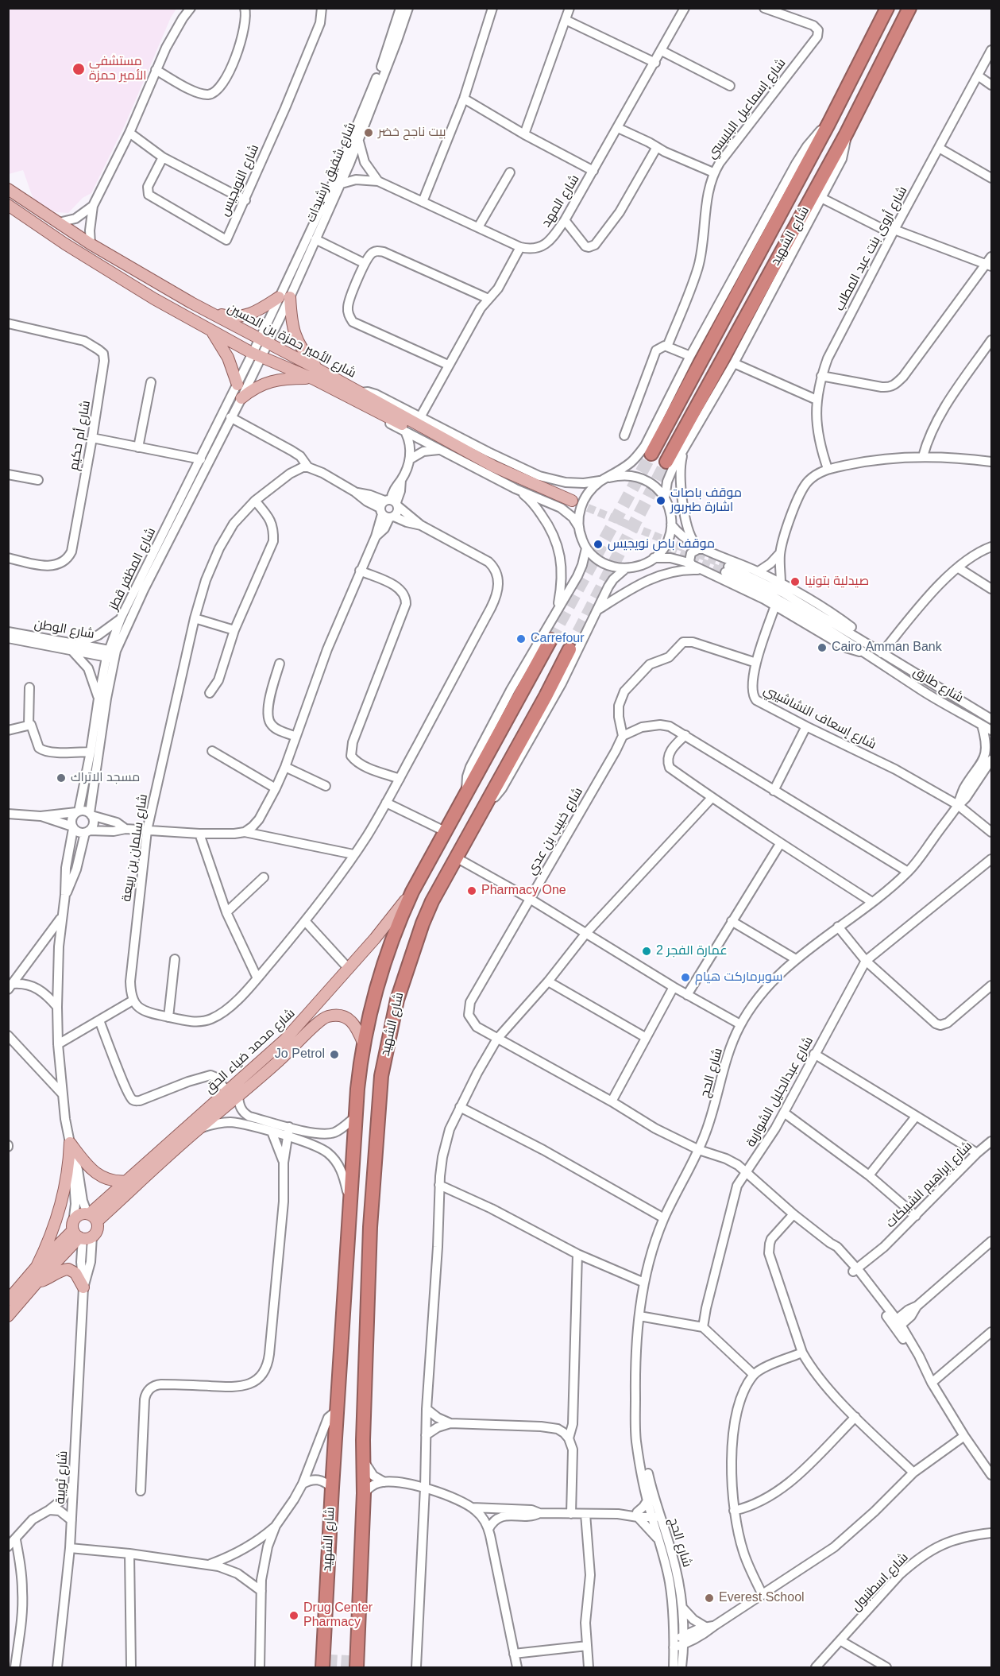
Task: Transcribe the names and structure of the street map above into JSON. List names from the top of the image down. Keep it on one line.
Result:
{"streets":{"highway":["شارع الشهيد"],"main road":["شارع الأمير حمزة بن الحسين","شارع محمد ضياء الحق"],"street":["شارع إسماعيل البلبيسي","شارع شفيق ارشيدات","شارع النويجيس","شارع المهد","شارع أروى بنت عبد المطلب","شارع أم حكيم","شارع المظفر قطز","شارع الوطن","شارع طارق","شارع إسعاف النشاشيبي","شارع خبيب بن عدي","شارع سلمان بن ربيعة","شارع الحج","شارع عبدالجليل الشواربة","شارع إبراهيم الشبيكات","شارع ثويبة","شارع اسطنبول"]},"crossings":[["شارع شفيق ارشيدات","شارع المهد"],["شارع شفيق ارشيدات","شارع الأمير حمزة بن الحسين"],["شارع شفيق ارشيدات","شارع المظفر قطز"],["شارع الشهيد","شارع محمد ضياء الحق"],["شارع الأمير حمزة بن الحسين","شارع المظفر قطز"],["شارع المظفر قطز","شارع الوطن"],["شارع طارق","شارع الحج"],["شارع إسعاف النشاشيبي","شارع الحج"],["شارع خبيب بن عدي","شارع الحج"],["شارع خبيب بن عدي","شارع عبدالجليل الشواربة"],["شارع خبيب بن عدي","شارع إبراهيم الشبيكات"],["شارع محمد ضياء الحق","شارع ثويبة"]],"places":["مستشفى الأمير حمزة","بيت ناجح خضر","موقف باصات اشارة طبربور","موقف باص نويجيس","صيدلية بتونيا","Carrefour","Cairo Amman Bank","مسجد الاتراك","Pharmacy One","عمارة الفجر 2","سوبرماركت هيام","Jo Petrol","Everest School","Drug Center Pharmacy"]}
